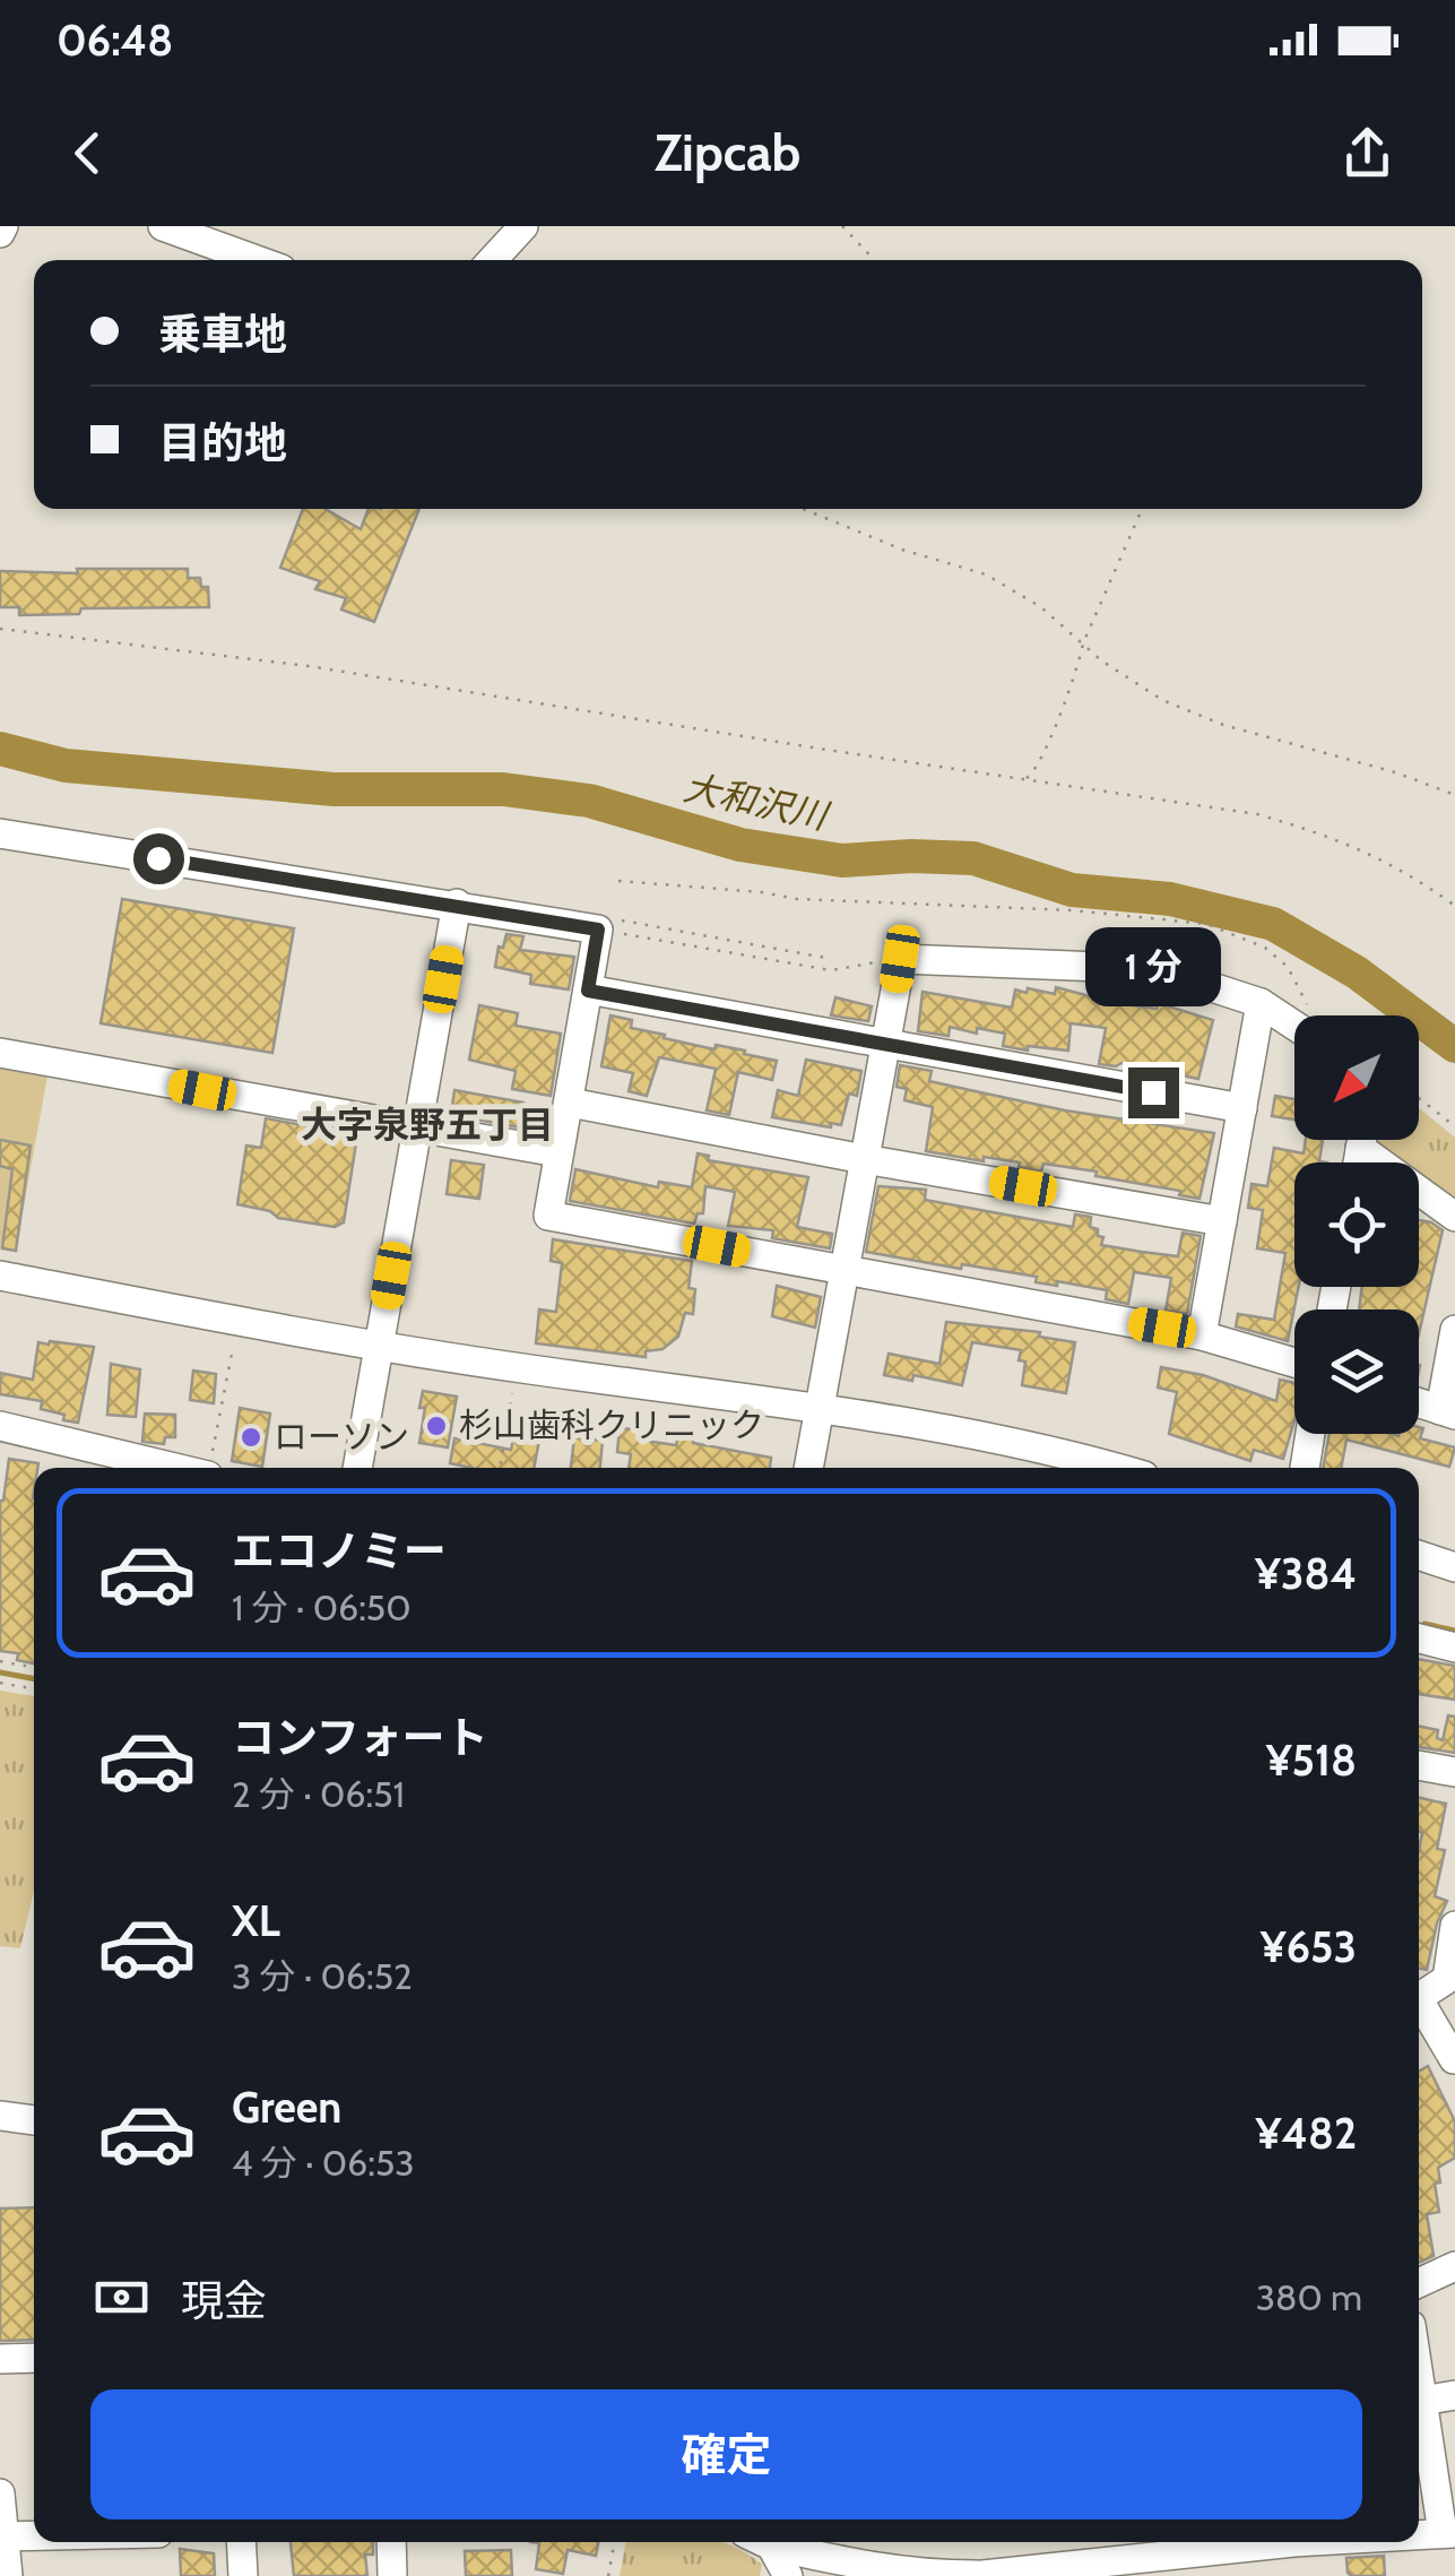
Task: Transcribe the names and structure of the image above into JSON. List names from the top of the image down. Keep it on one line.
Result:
{"districts":["大字泉野五丁目"],"water":["大和沢川"],"places":["杉山歯科クリニック","ローソン"],"north":"bottom left","page":{"status":"06:48","header":"Zipcab","banner":["乗車地","目的地"],"bubble":"1 分","list":[{"name":"エコノミー","note":"1 分 · 06:50","value":"¥384"},{"name":"コンフォート","note":"2 分 · 06:51","value":"¥518"},{"name":"XL","note":"3 分 · 06:52","value":"¥653"},{"name":"Green","note":"4 分 · 06:53","value":"¥482"}],"pay":["現金","380 m"],"buttons":"確定"}}
